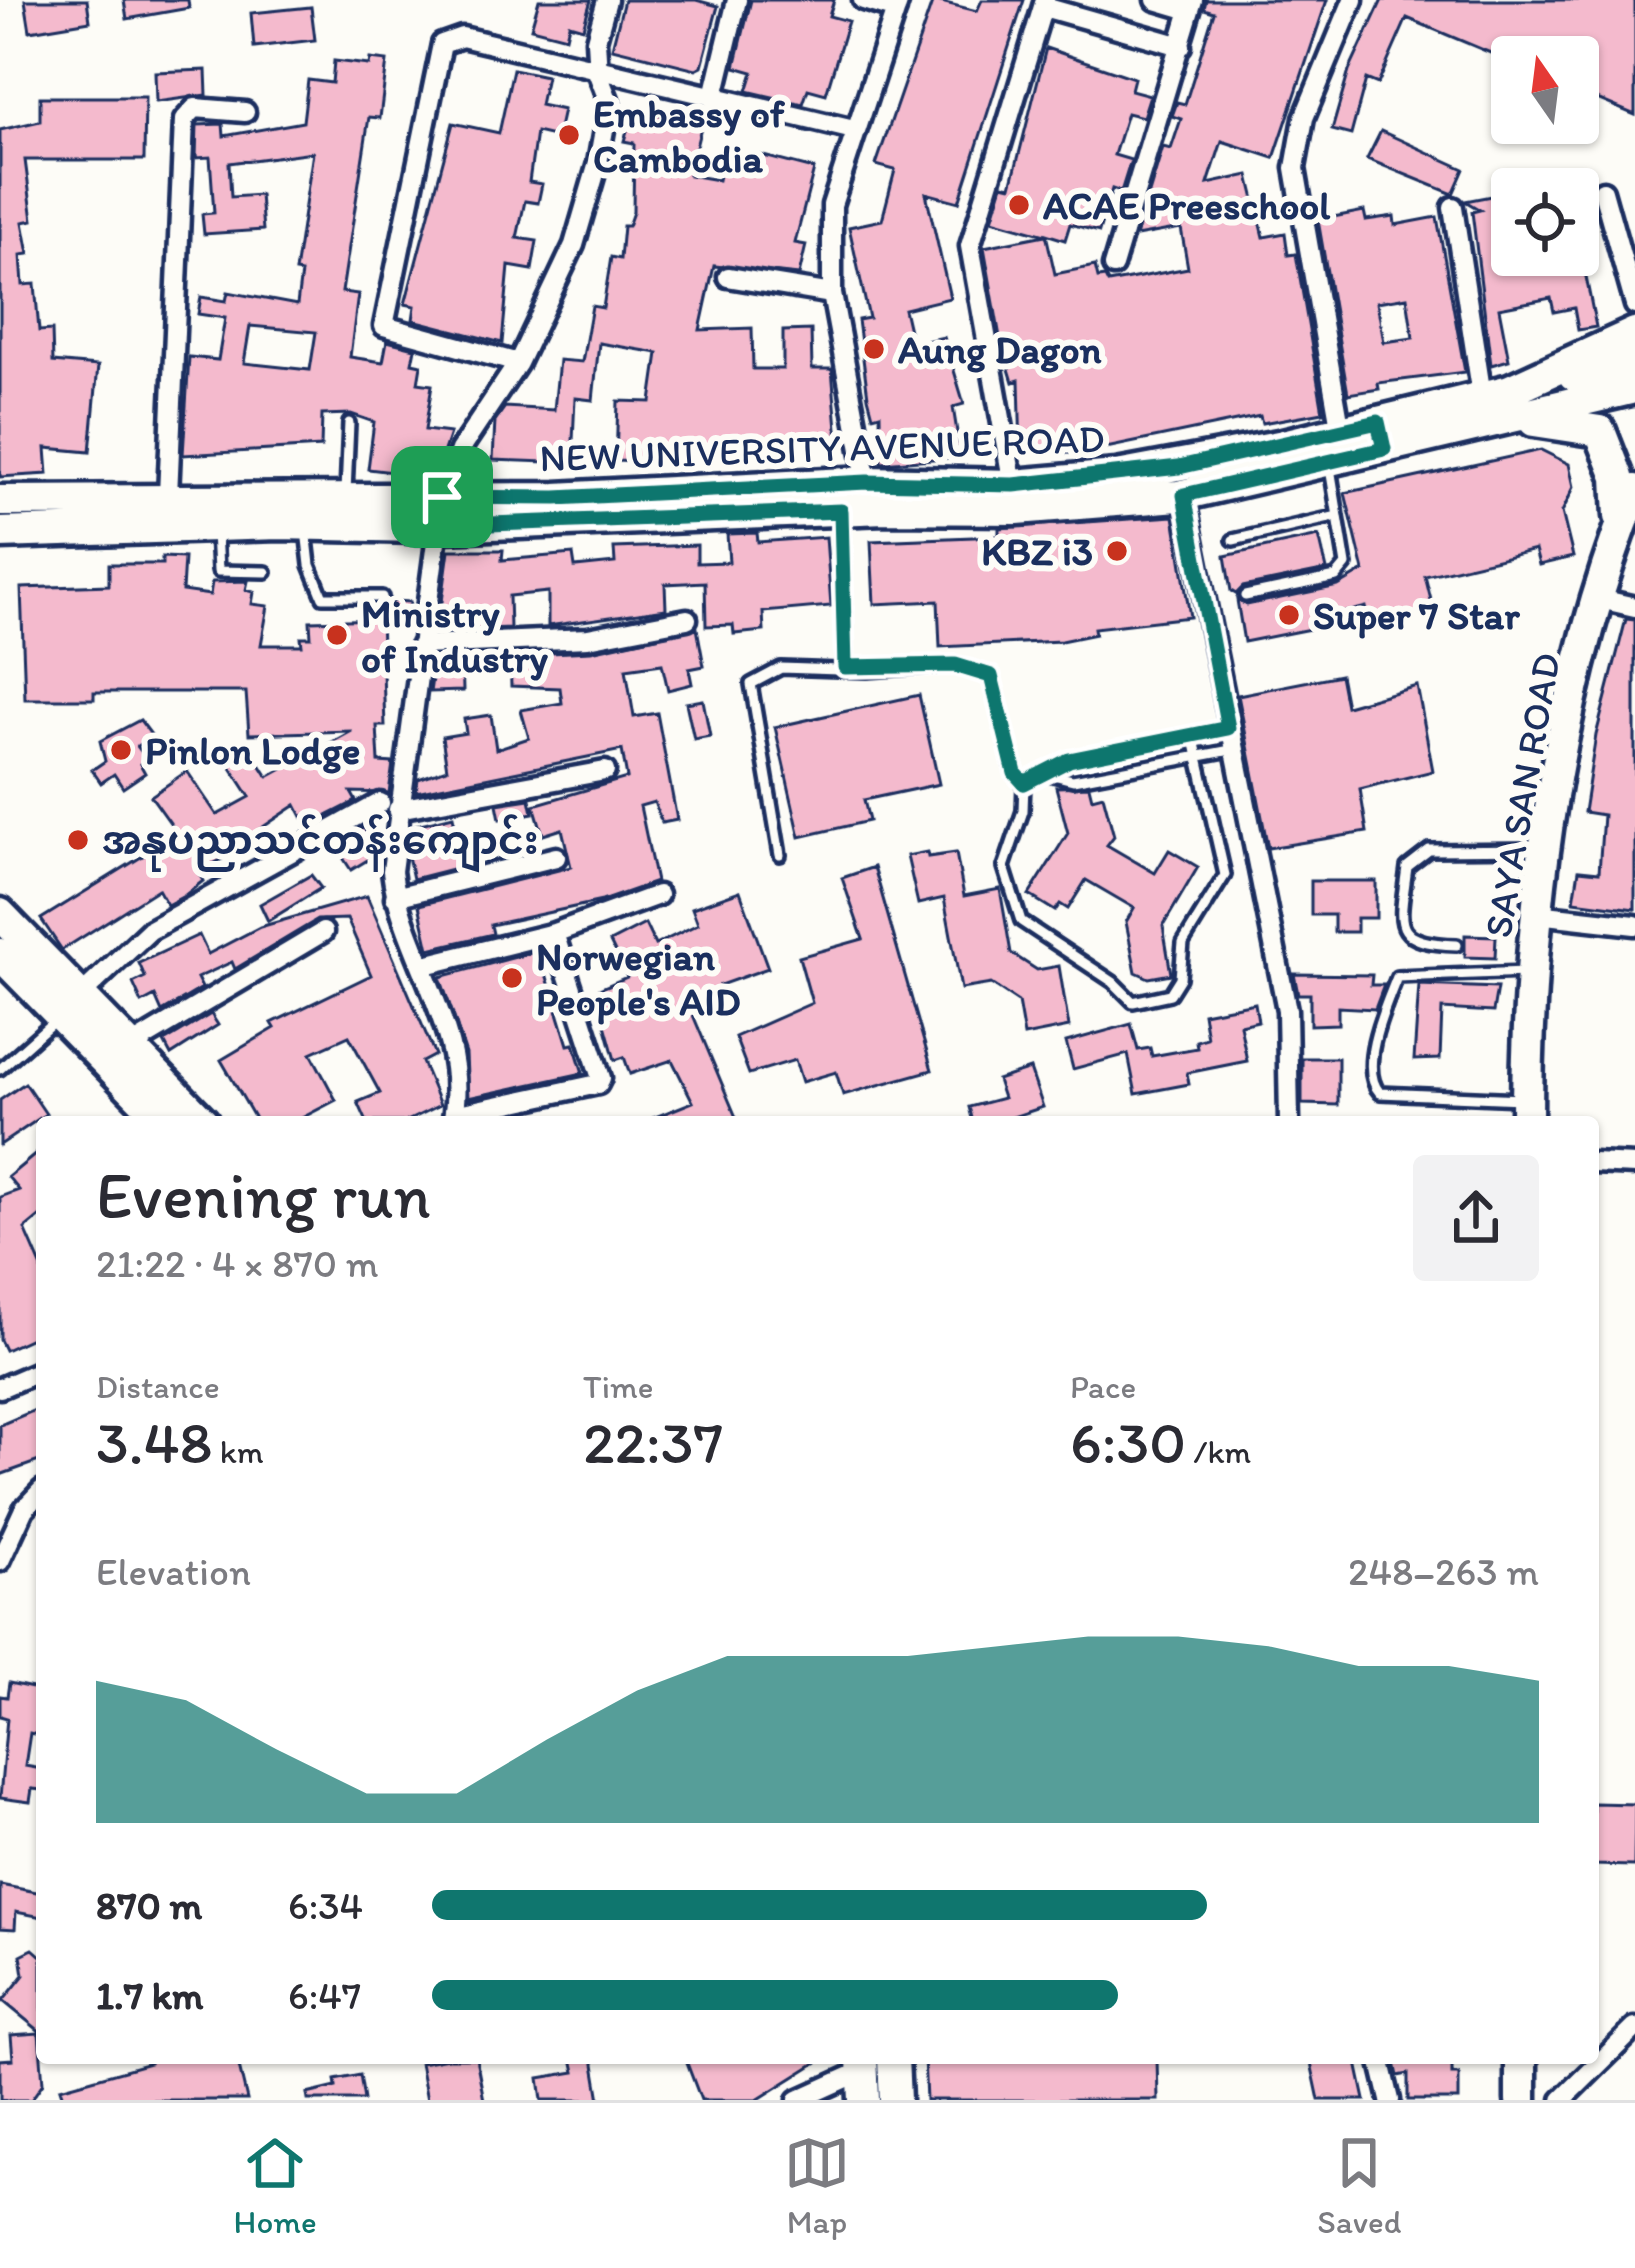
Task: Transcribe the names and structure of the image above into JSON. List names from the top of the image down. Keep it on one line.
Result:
{"streets":{"main road":["NEW UNIVERSITY AVENUE ROAD","SAYA SAN ROAD"]},"places":["Embassy of Cambodia","ACAE Preeschool","Aung Dagon","KBZ i3","Super 7 Star","Ministry of Industry","Pinlon Lodge","အနုပညာသင်တန်းကျောင်း","Norwegian People's AID"],"north":"top","page":{"heading":["Evening run","21:22 · 4 × 870 m"],"stats":[["Distance","3.48 km"],["Time","22:37"],["Pace","6:30 /km"]],"chart":["Elevation","248–263 m"],"list":[{"name":"870 m","note":"6:34"},{"name":"1.7 km","note":"6:47"}],"tabs":["Home","Map","Saved"]}}
